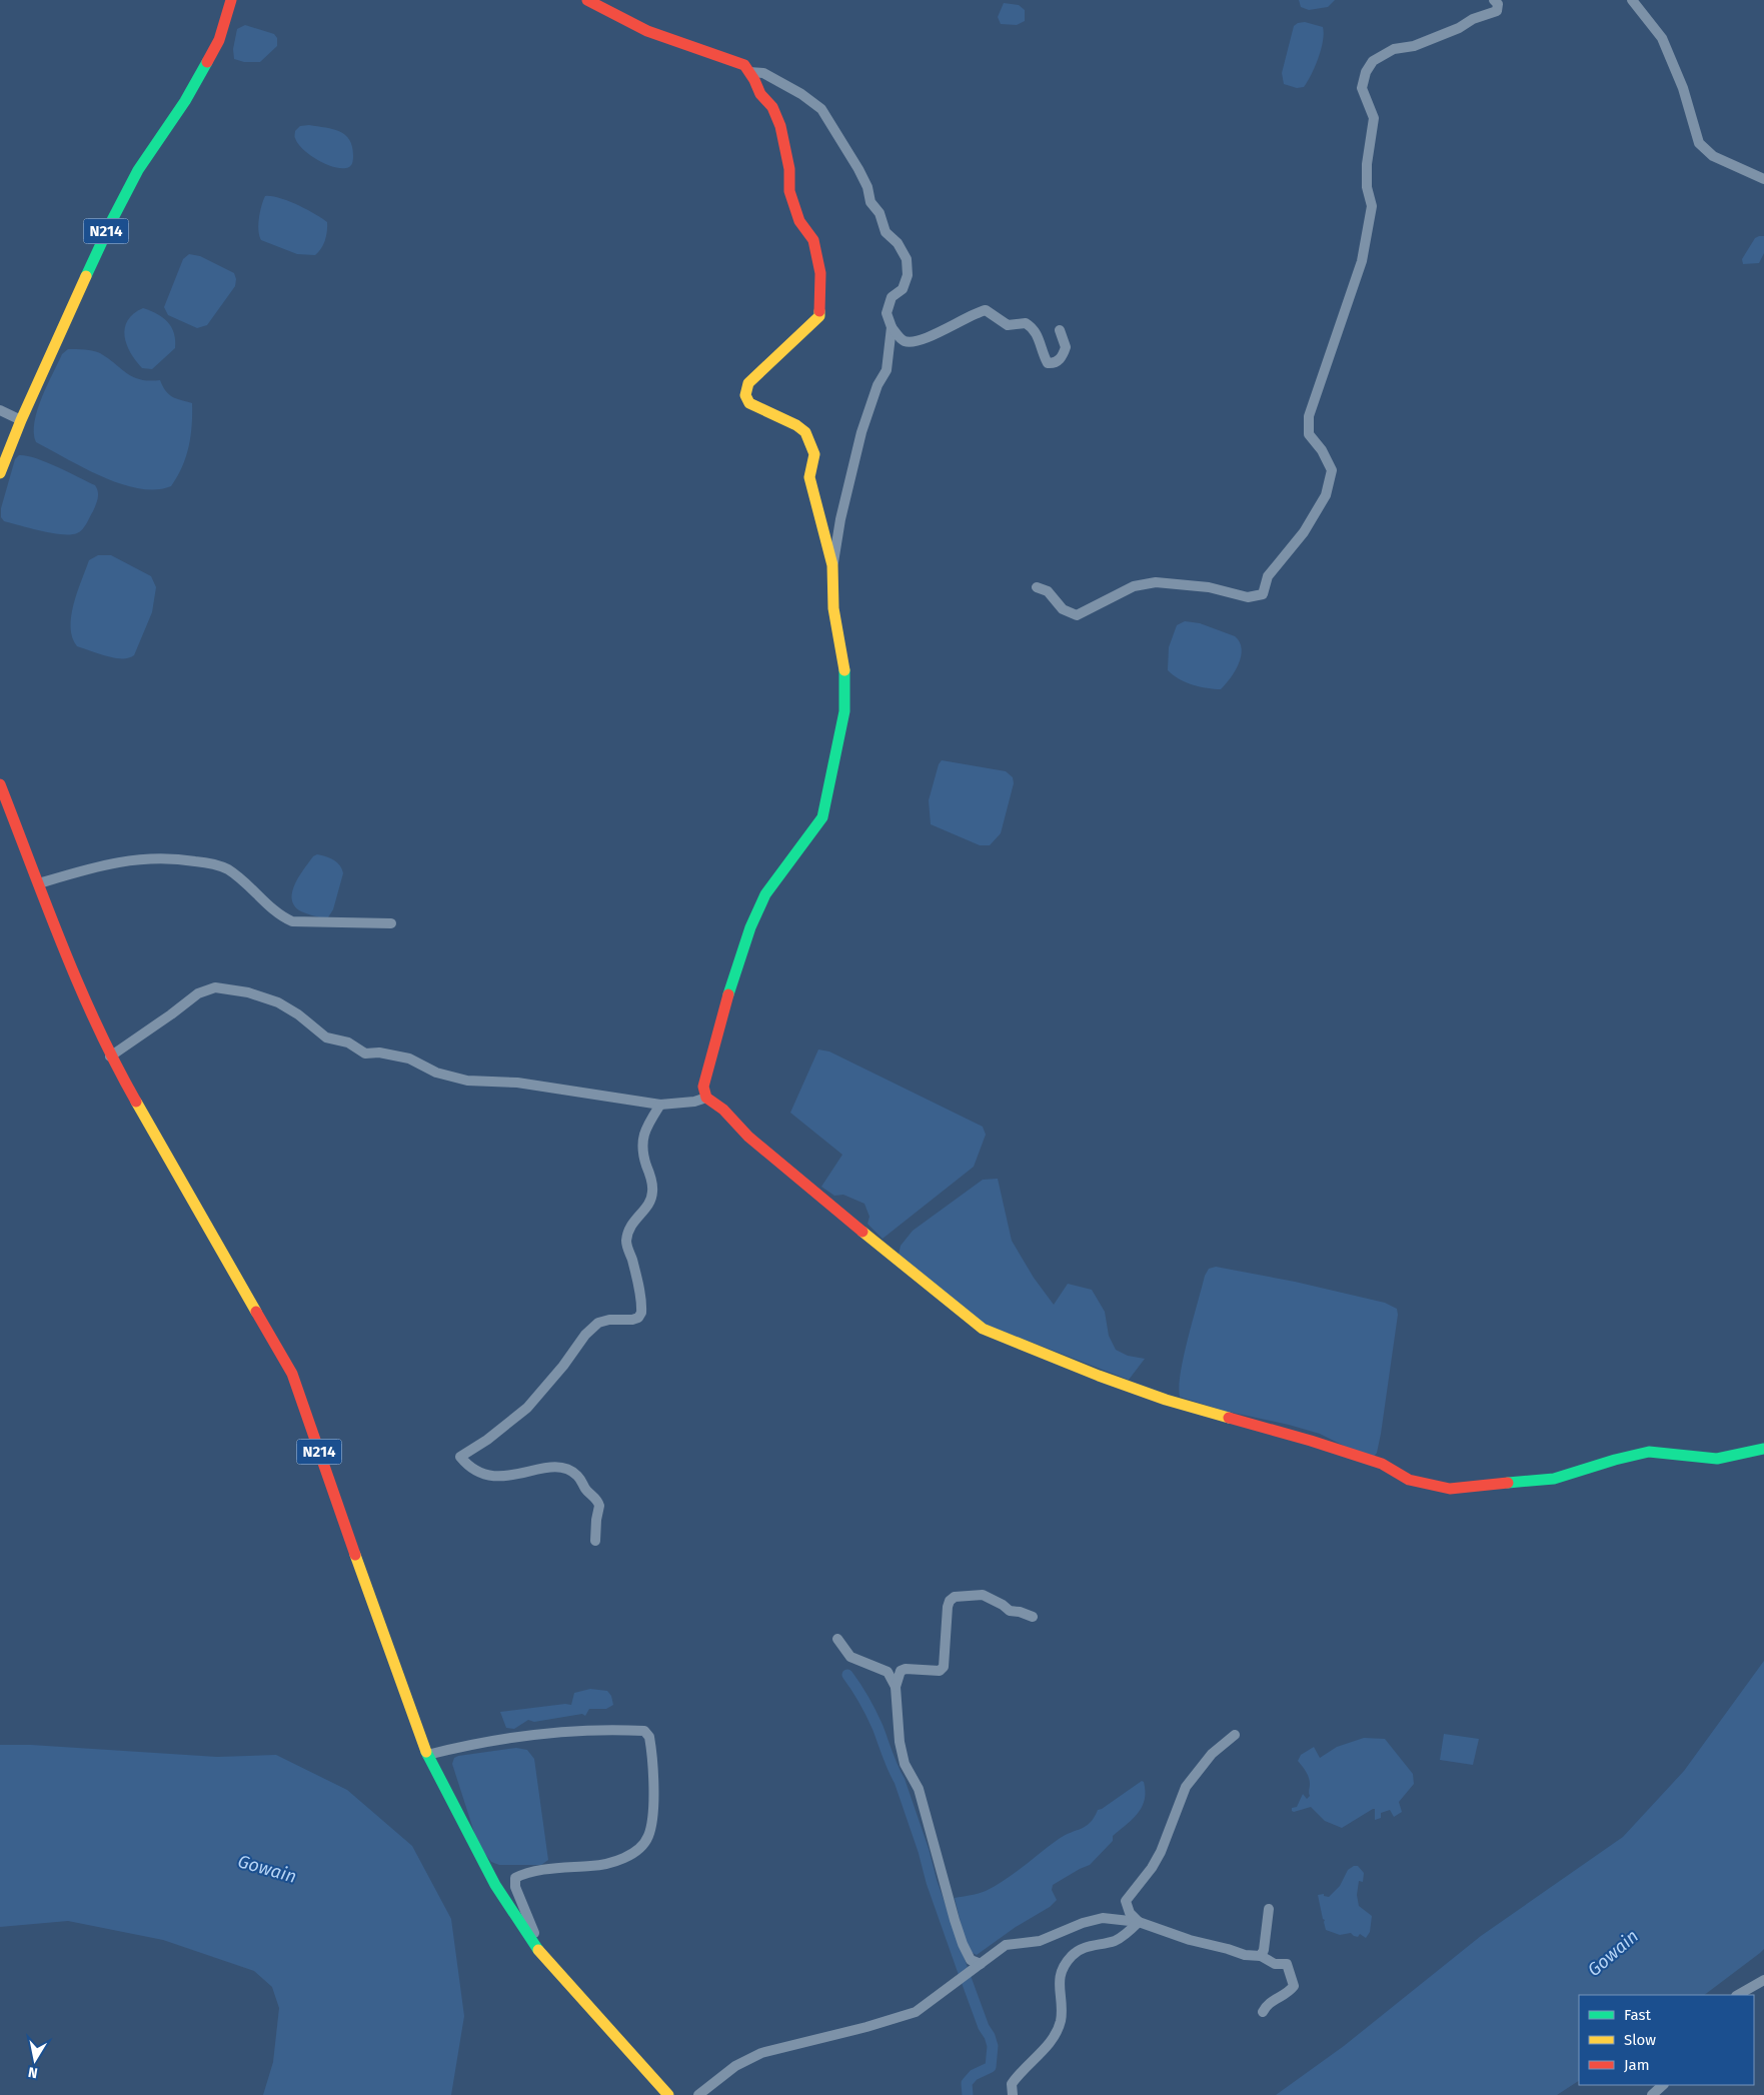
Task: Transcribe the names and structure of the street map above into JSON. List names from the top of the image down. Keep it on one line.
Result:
{"streets":{"main road":["N214"]},"water":["Gowain"],"legend":["Fast","Slow","Jam"],"north":"bottom"}
